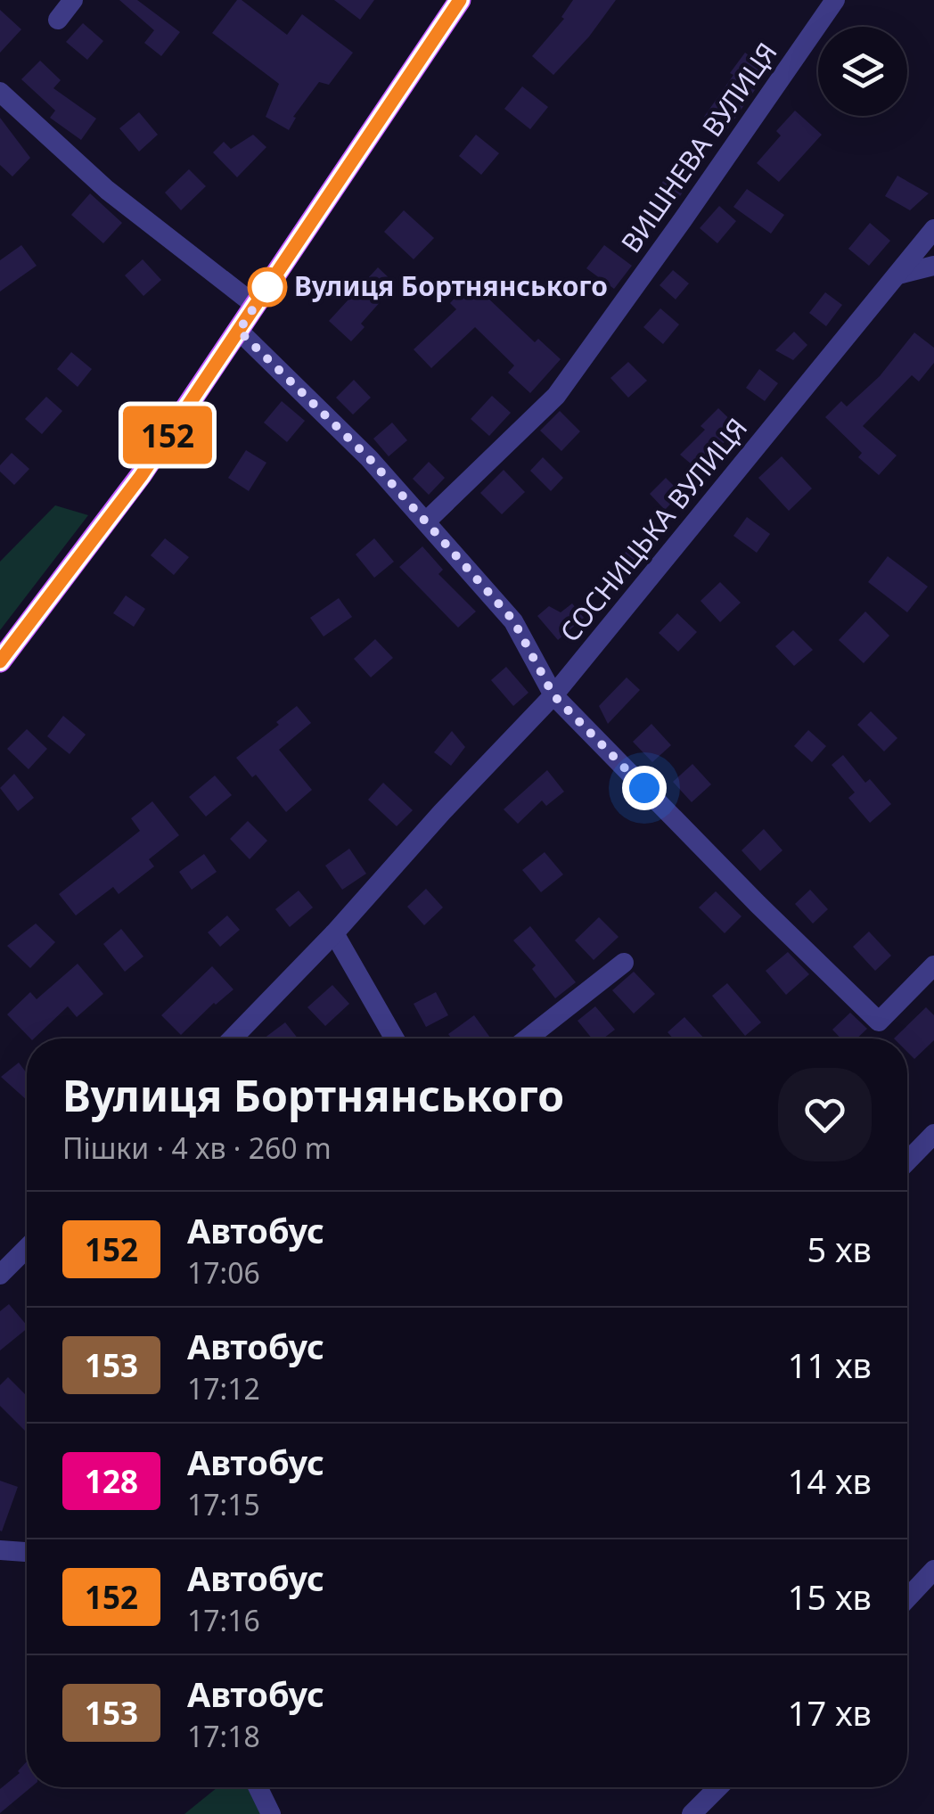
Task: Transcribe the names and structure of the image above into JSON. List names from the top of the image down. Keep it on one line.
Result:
{"streets":{"street":["ВИШНЕВА ВУЛИЦЯ","СОСНИЦЬКА ВУЛИЦЯ"]},"places":["Вулиця Бортнянського"],"lines":["bus line 152"],"page":{"on_map":"152","heading":["Вулиця Бортнянського","Пішки · 4 хв · 260 m"],"list":[{"mark":"152","name":"Автобус","note":"17:06","value":"5 хв"},{"mark":"153","name":"Автобус","note":"17:12","value":"11 хв"},{"mark":"128","name":"Автобус","note":"17:15","value":"14 хв"},{"mark":"152","name":"Автобус","note":"17:16","value":"15 хв"},{"mark":"153","name":"Автобус","note":"17:18","value":"17 хв"}]}}
